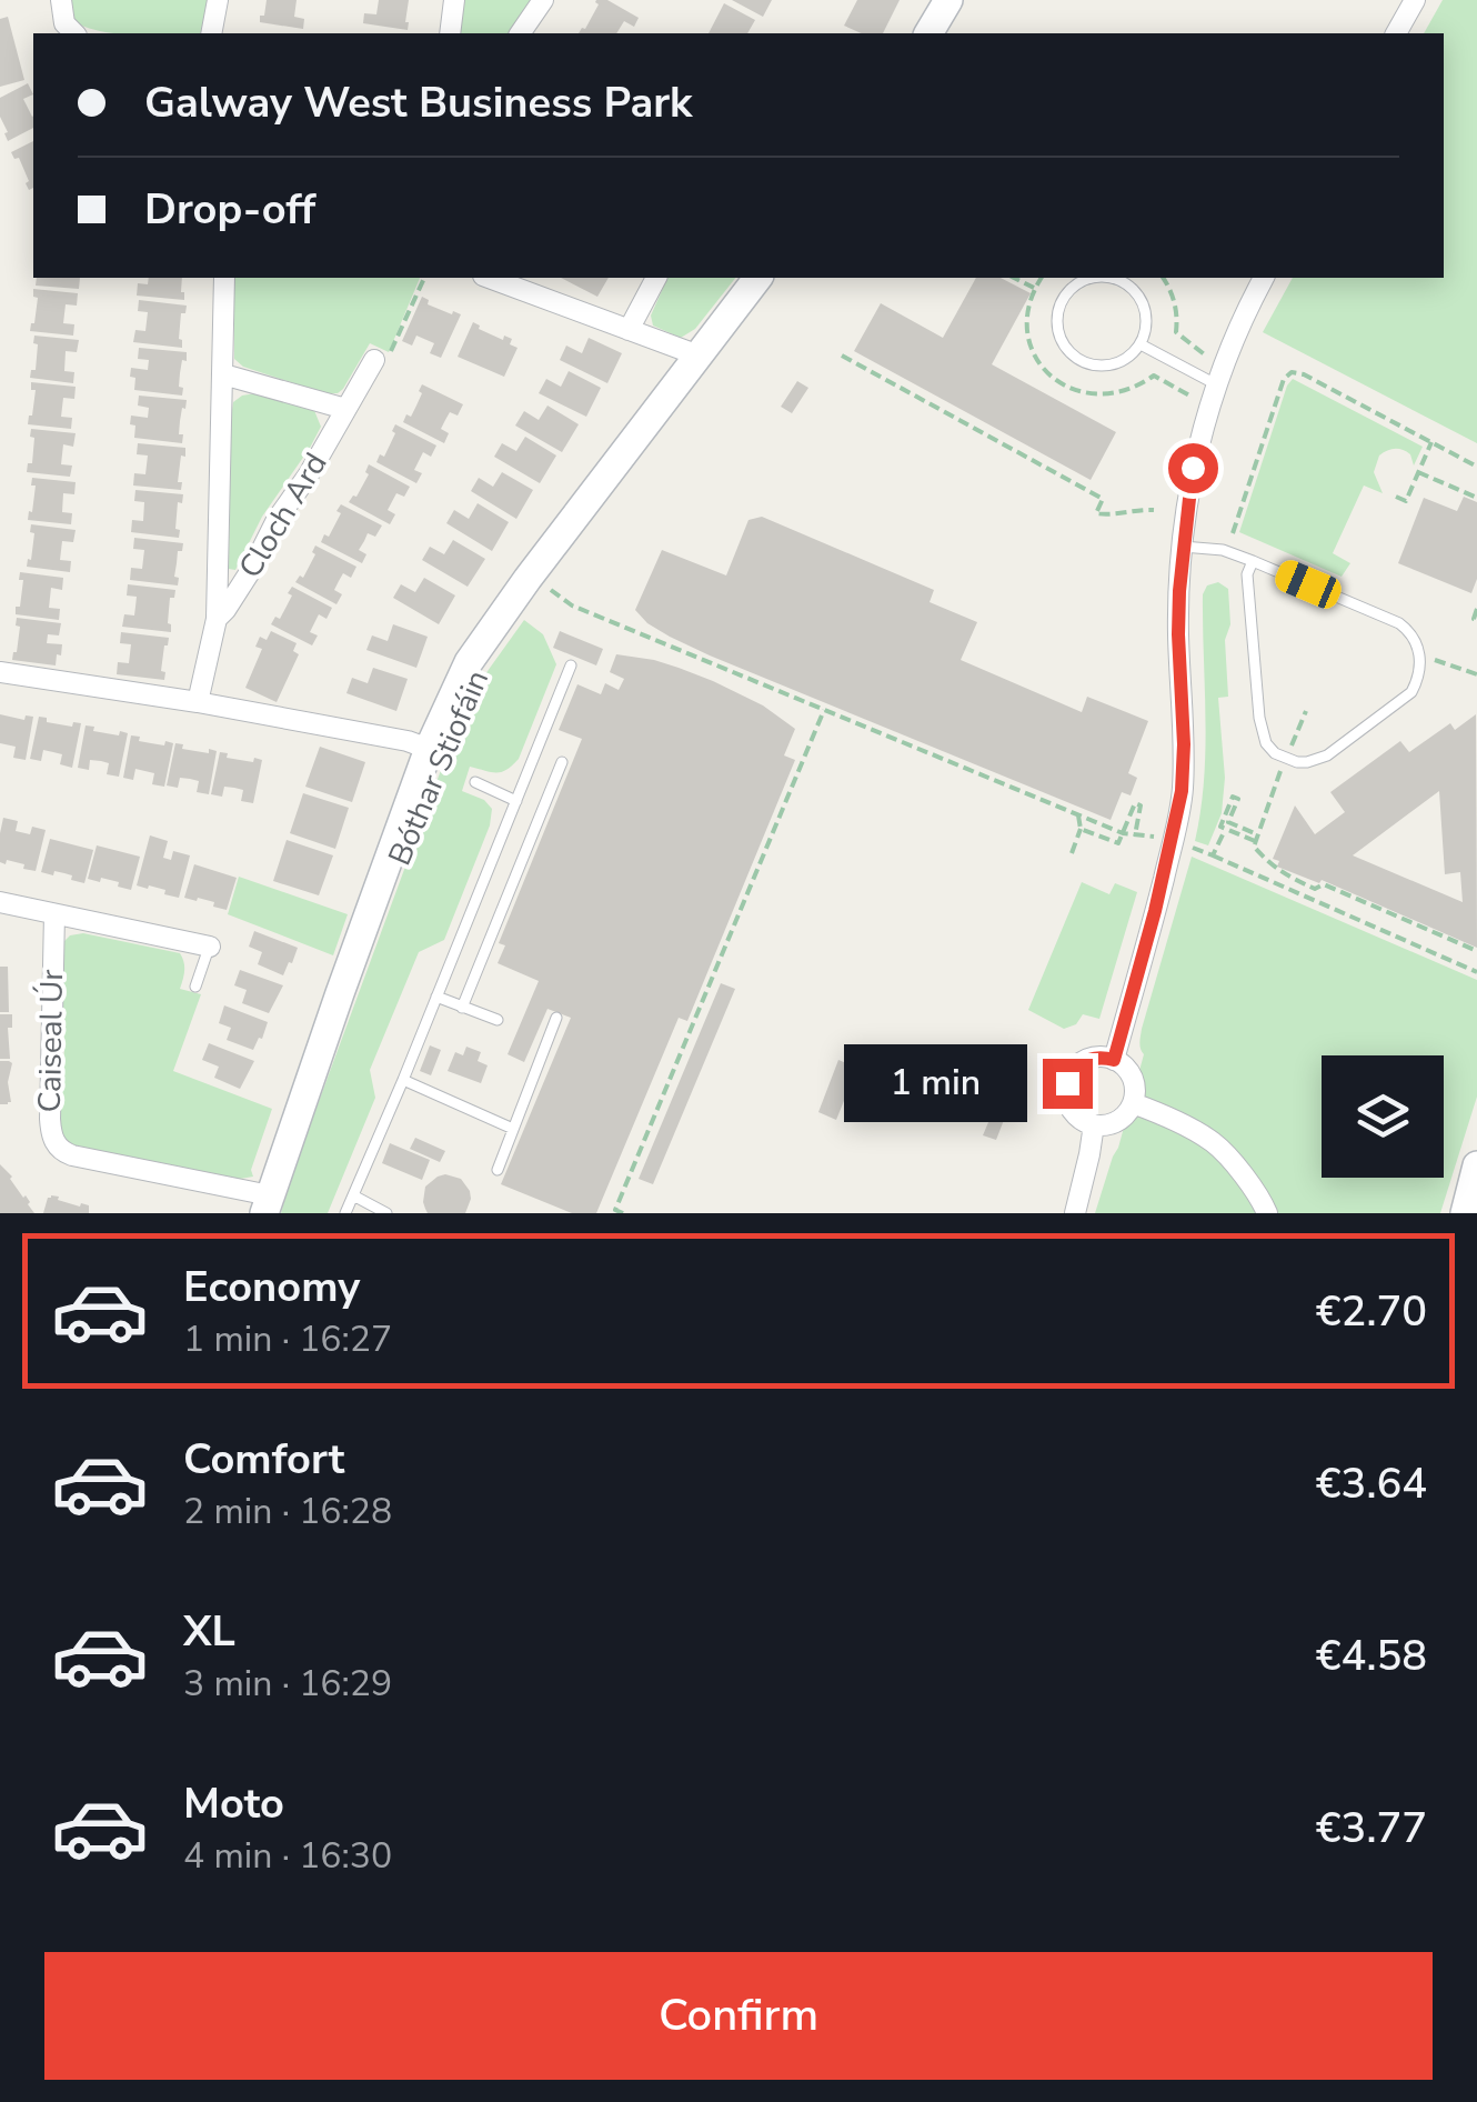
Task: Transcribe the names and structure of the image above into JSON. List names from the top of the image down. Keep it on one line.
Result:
{"streets":{"street":["Cloch Ard","Bóthar Stiofáin","Caiseal Úr"]},"crossings":[["Bóthar Stiofáin","Caiseal Úr"]],"page":{"banner":["Galway West Business Park","Drop-off"],"bubble":"1 min","list":[{"name":"Economy","note":"1 min · 16:27","value":"€2.70"},{"name":"Comfort","note":"2 min · 16:28","value":"€3.64"},{"name":"XL","note":"3 min · 16:29","value":"€4.58"},{"name":"Moto","note":"4 min · 16:30","value":"€3.77"}],"buttons":"Confirm"}}
